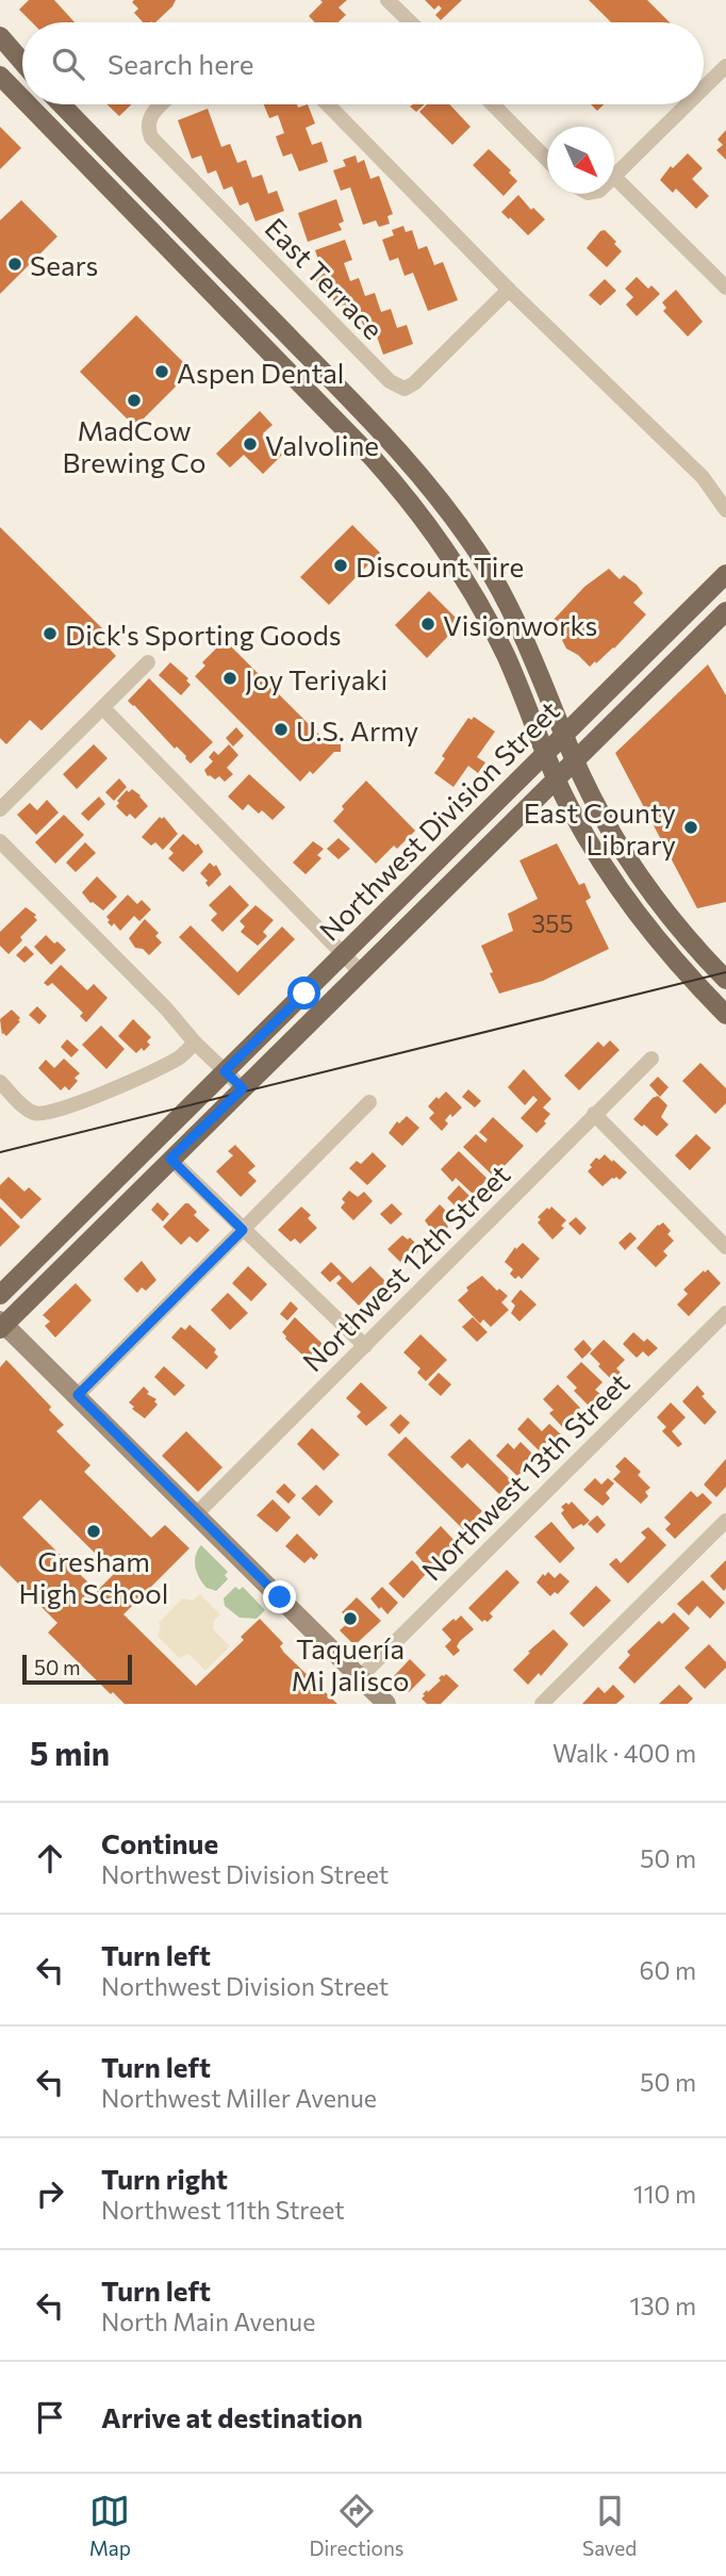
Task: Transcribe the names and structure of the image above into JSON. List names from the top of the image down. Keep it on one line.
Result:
{"streets":{"main road":["Northwest Division Street"],"street":["East Terrace","Northwest 12th Street","Northwest 13th Street"]},"places":["Sears","Aspen Dental","MadCow Brewing Co","Valvoline","Discount Tire","Visionworks","Dick's Sporting Goods","Joy Teriyaki","U.S. Army","East County Library","Gresham High School","Taquería Mi Jalisco"],"house_numbers":["355"],"scale_bar":"50 m","north":"bottom right","page":{"search":"Search here","scale":"50 m","heading":["5 min","Walk · 400 m"],"list":[["Continue","Northwest Division Street","50 m"],["Turn left","Northwest Division Street","60 m"],["Turn left","Northwest Miller Avenue","50 m"],["Turn right","Northwest 11th Street","110 m"],["Turn left","North Main Avenue","130 m"],"Arrive at destination"],"nav":["Map","Directions","Saved"]}}
